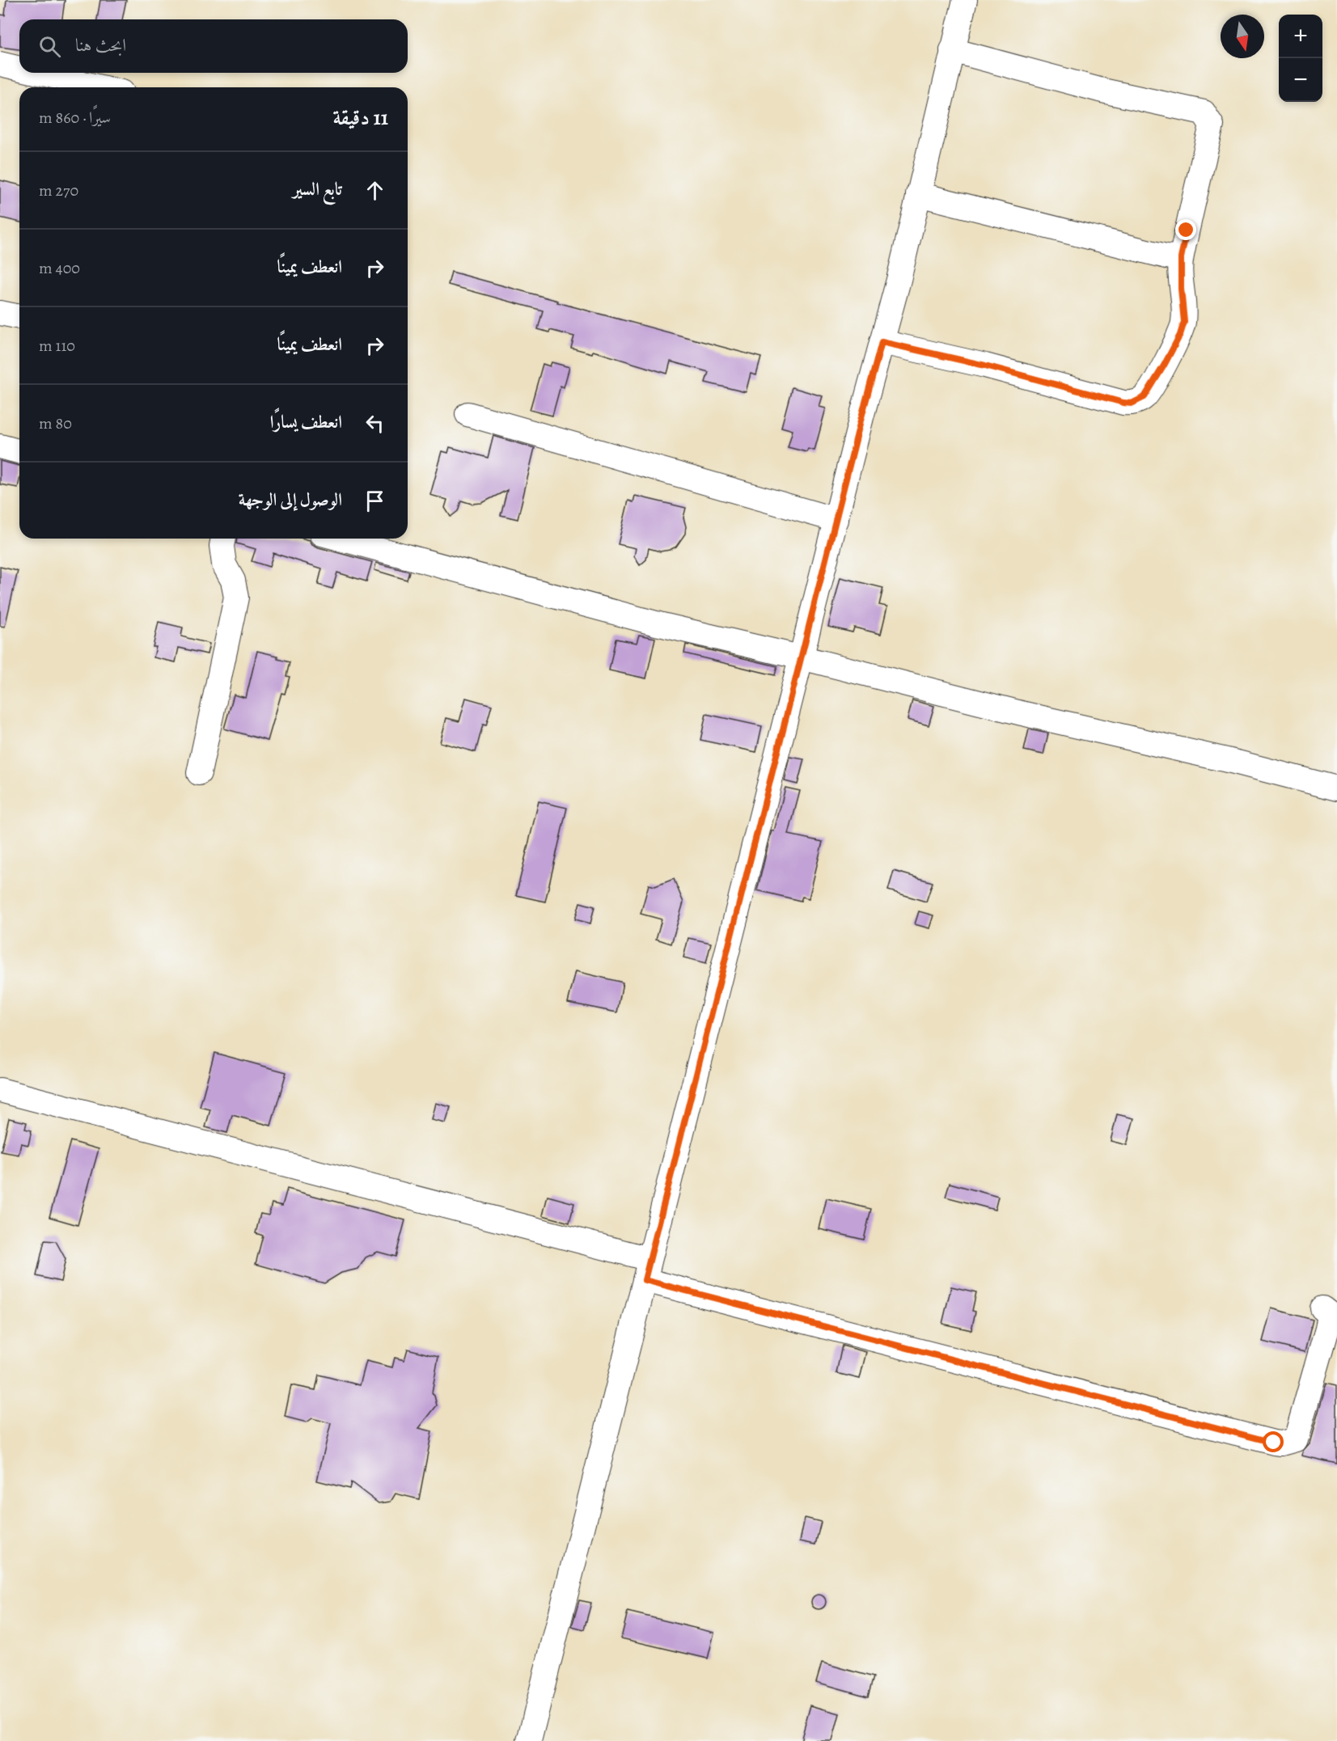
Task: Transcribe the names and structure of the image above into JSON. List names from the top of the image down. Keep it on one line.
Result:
{"north":"bottom","page":{"map_buttons":["+","−"],"search":"ابحث هنا","heading":["11 دقيقة","سيرًا · 860 m"],"list":[["تابع السير","270 m"],["انعطف يمينًا","400 m"],["انعطف يمينًا","110 m"],["انعطف يسارًا","80 m"],"الوصول إلى الوجهة"]}}
